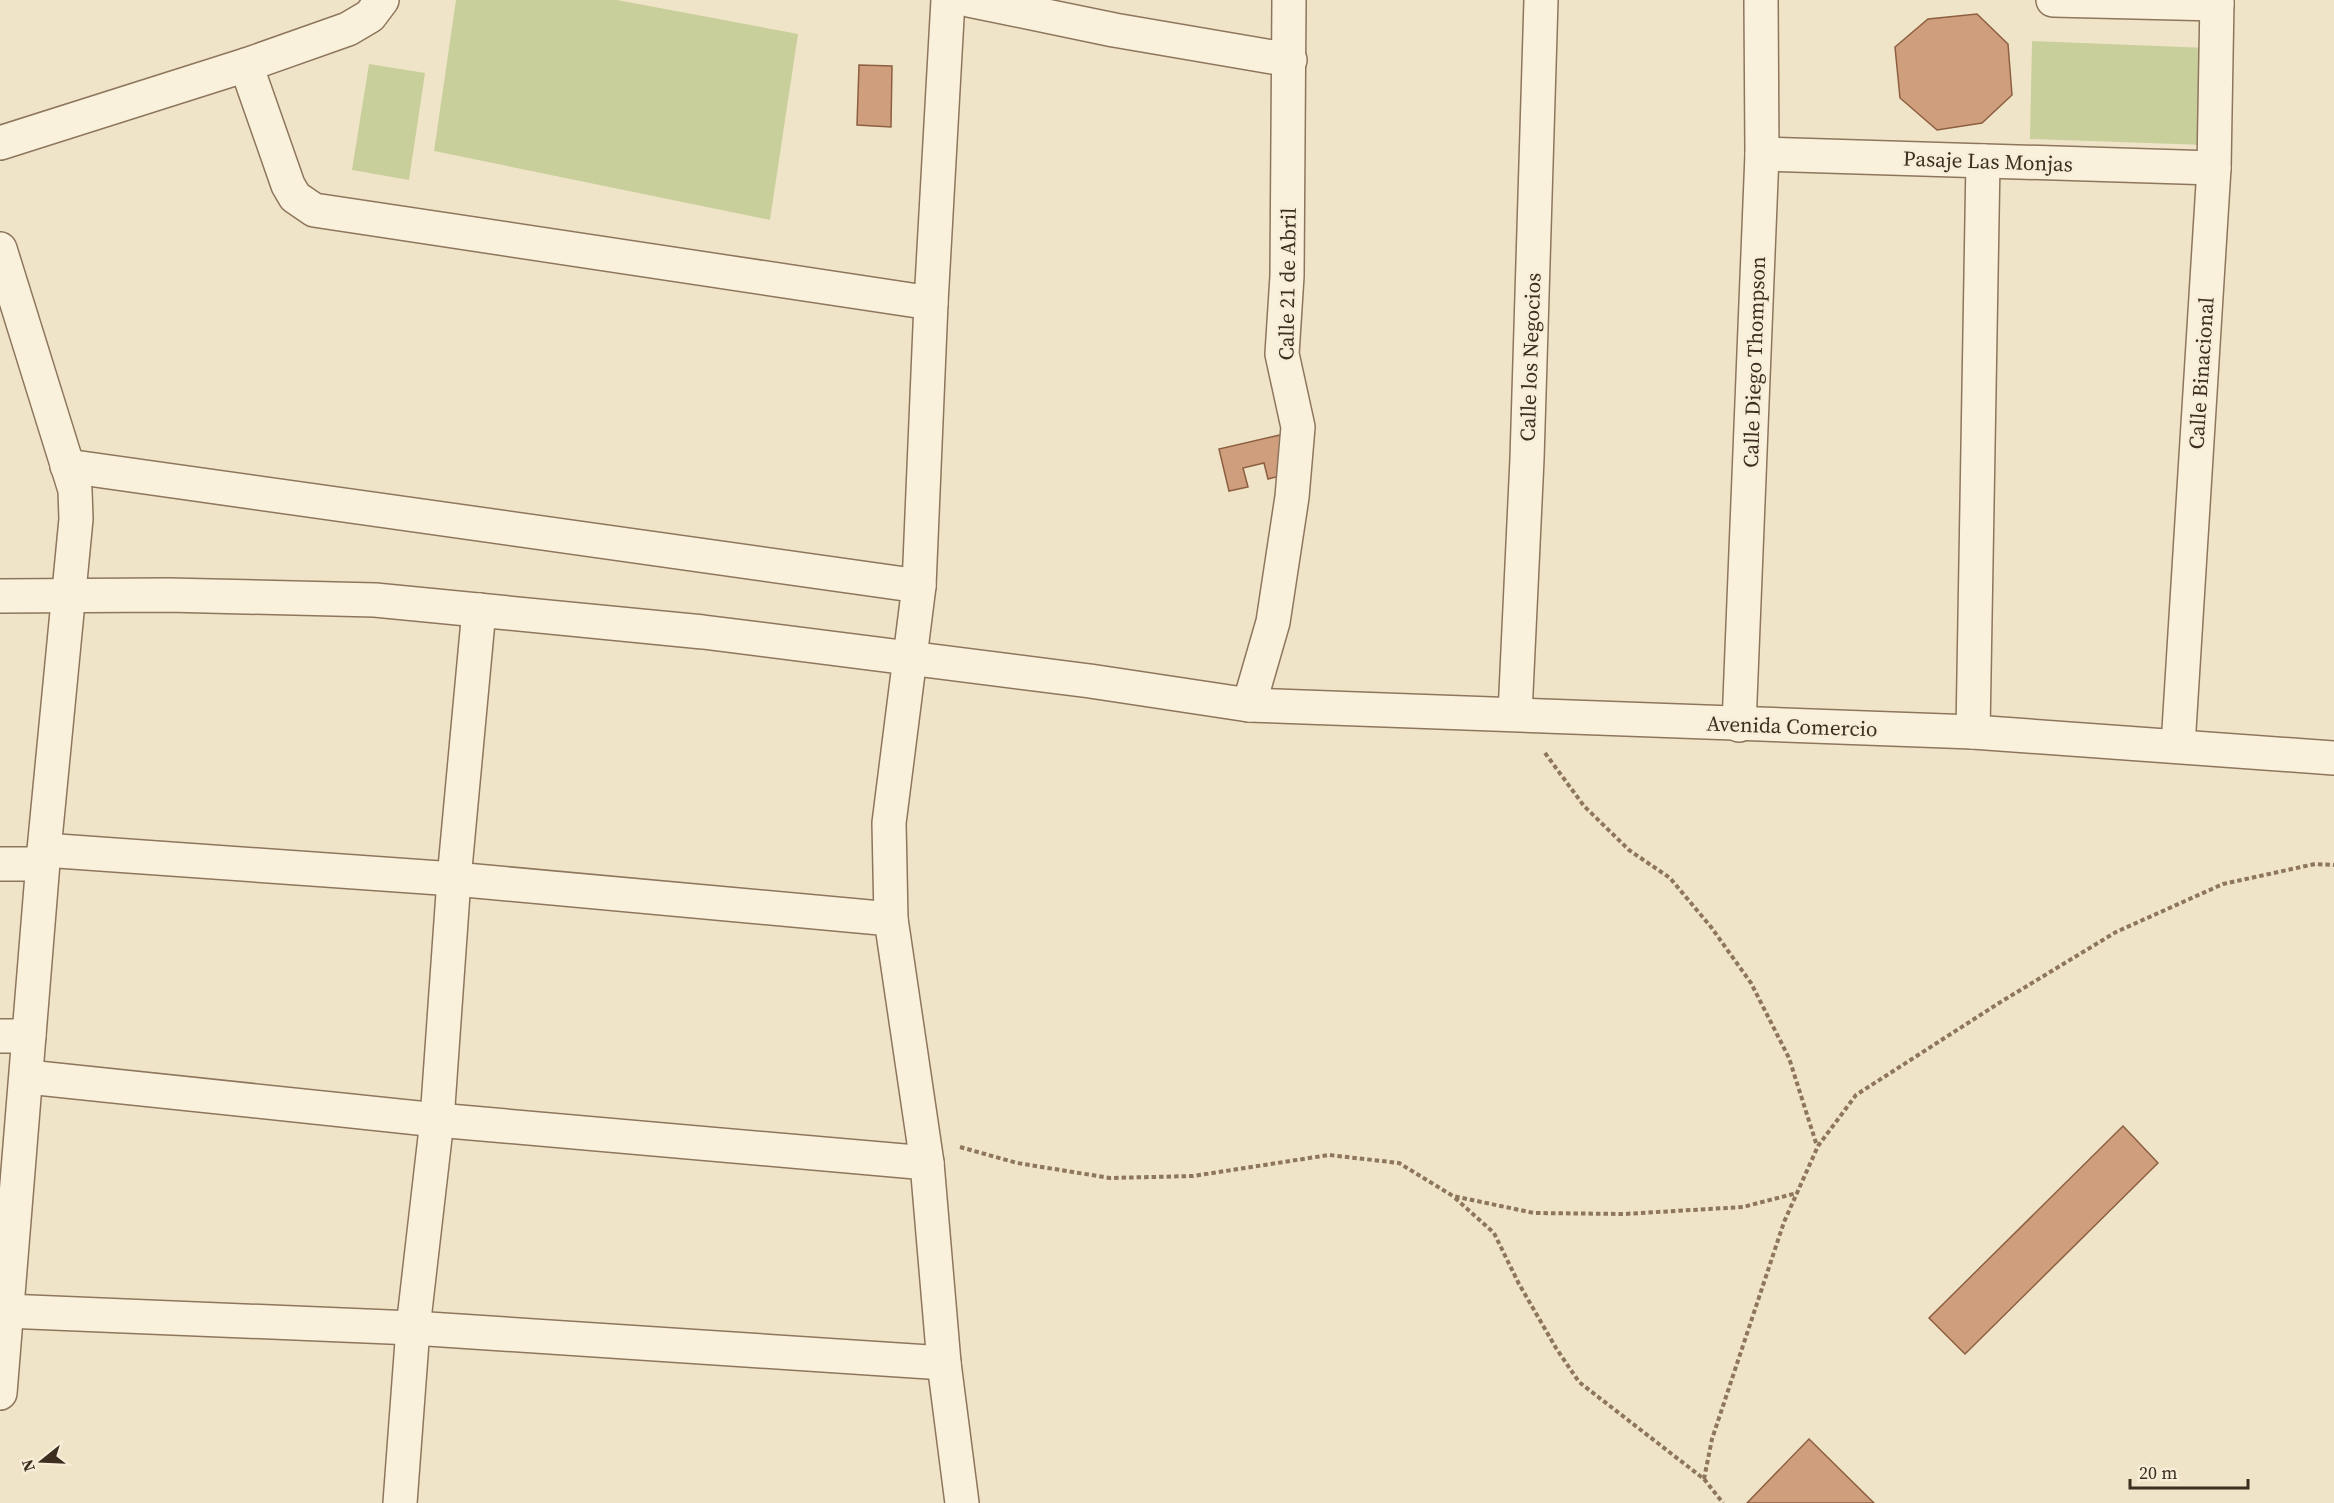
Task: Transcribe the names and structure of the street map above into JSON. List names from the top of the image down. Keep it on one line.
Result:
{"streets":{"street":["Pasaje Las Monjas","Calle 21 de Abril","Calle los Negocios","Calle Diego Thompson","Calle Binacional","Avenida Comercio"]},"crossings":[["Pasaje Las Monjas","Calle Diego Thompson"],["Pasaje Las Monjas","Calle Binacional"],["Calle 21 de Abril","Avenida Comercio"],["Calle los Negocios","Avenida Comercio"],["Calle Diego Thompson","Avenida Comercio"],["Calle Binacional","Avenida Comercio"]],"scale_bar":"20 m","north":"left"}
